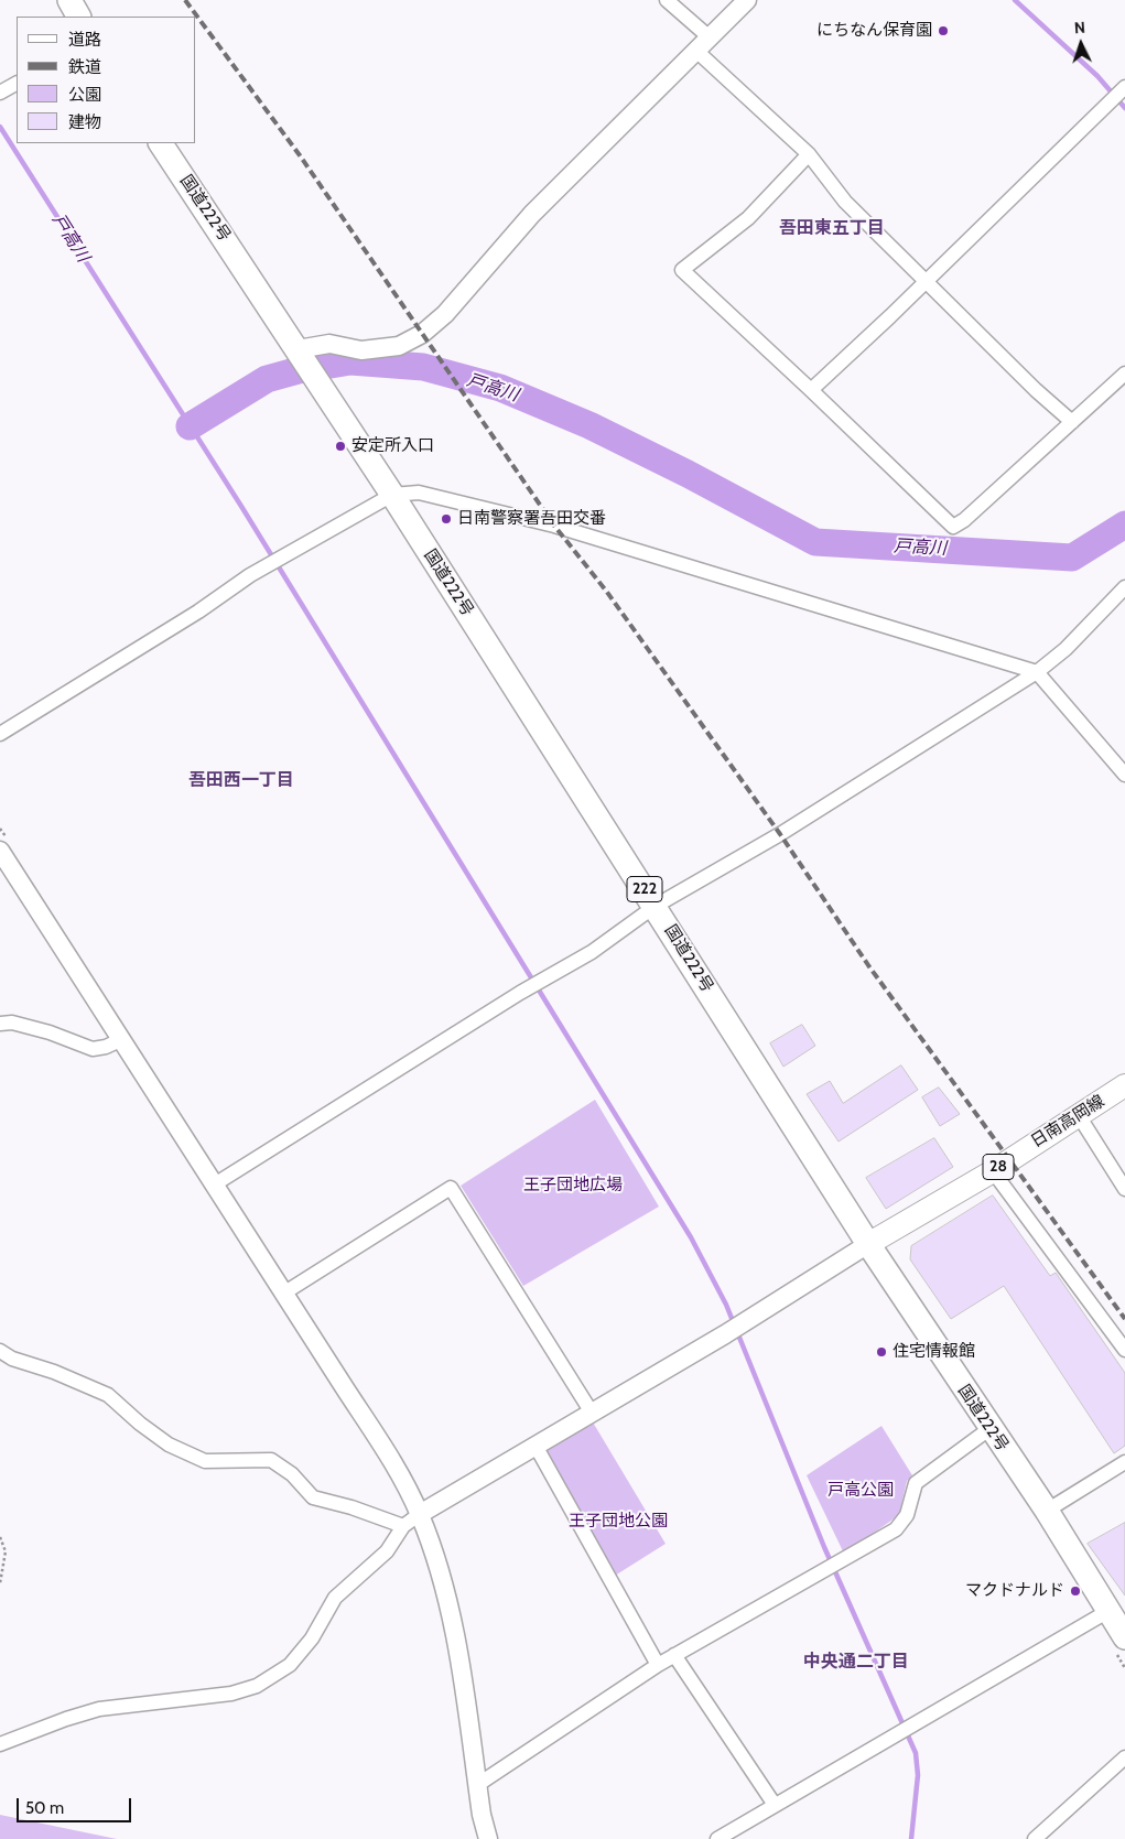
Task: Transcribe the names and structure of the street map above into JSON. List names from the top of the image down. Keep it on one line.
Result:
{"streets":{"highway":["国道222号","222"],"main road":["日南高岡線","28"]},"crossings":[["国道222号","日南高岡線"]],"districts":["吾田東五丁目","吾田西一丁目","中央通二丁目"],"water":["戸高川"],"parks":["王子団地広場","戸高公園","王子団地公園"],"places":["にちなん保育園","安定所入口","日南警察署吾田交番","住宅情報館","マクドナルド"],"legend":["道路","鉄道","公園","建物"],"scale_bar":"50 m","north":"top"}
